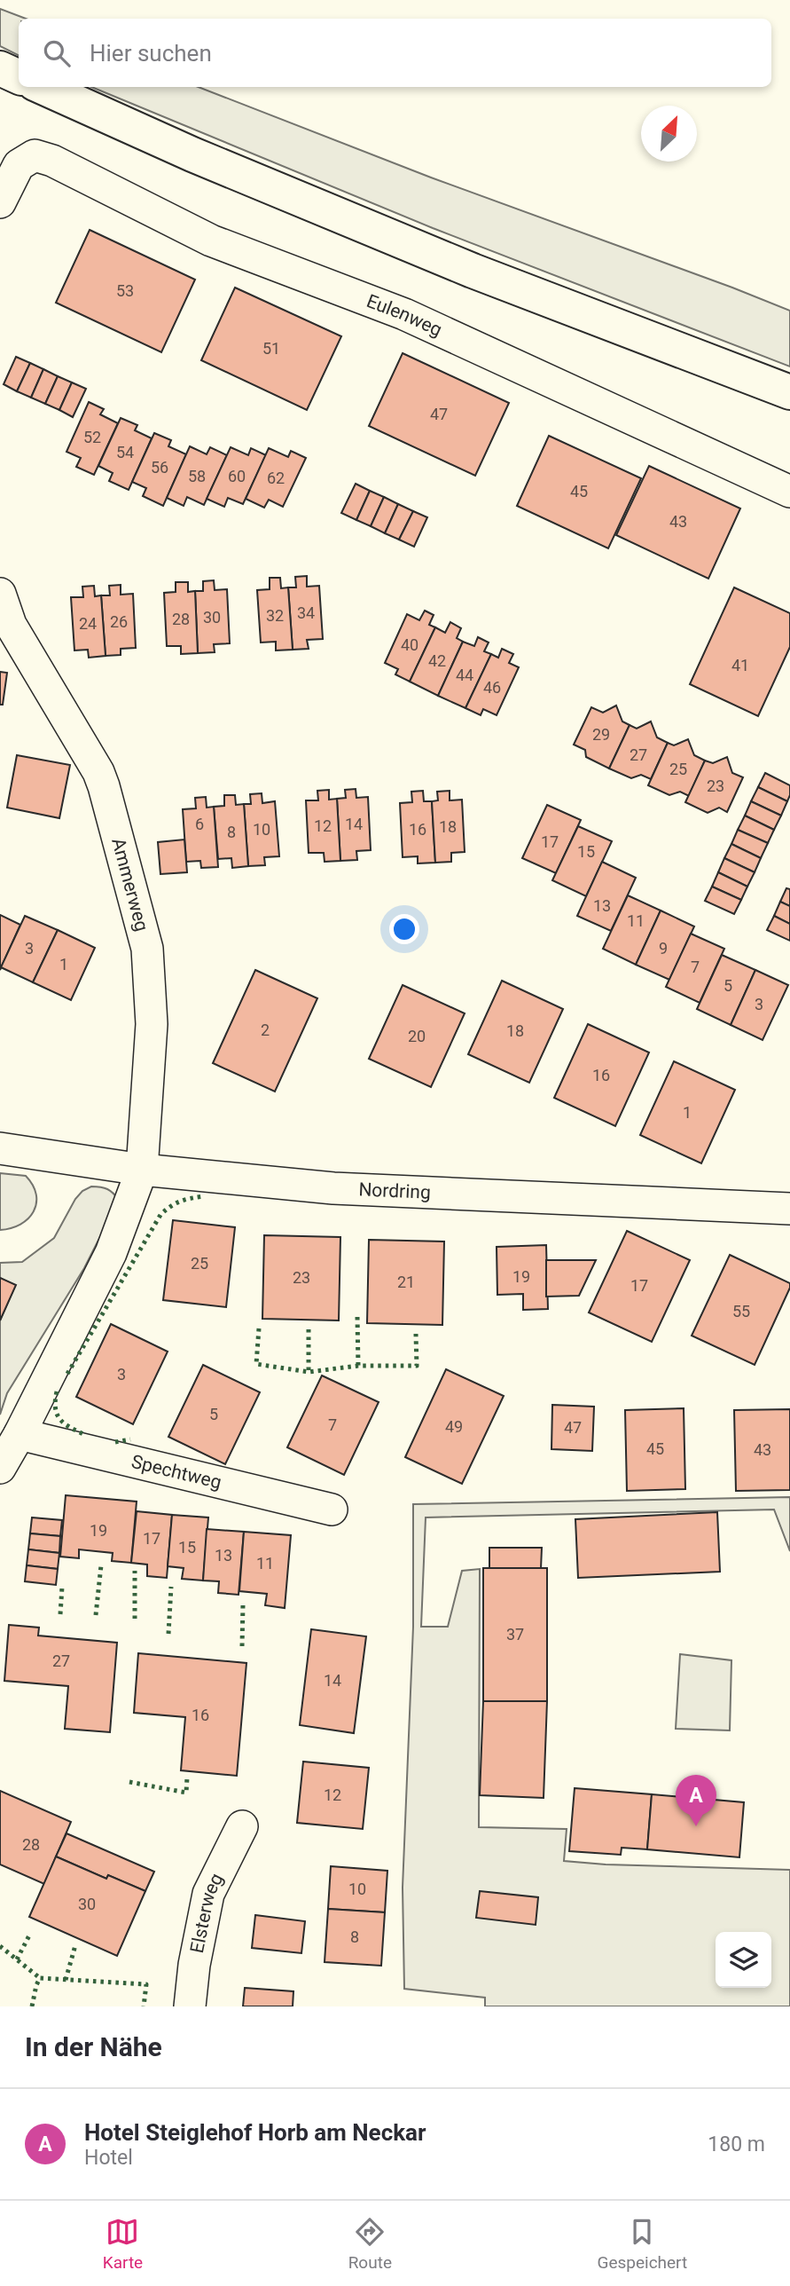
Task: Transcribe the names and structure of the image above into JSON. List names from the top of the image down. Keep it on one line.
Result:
{"streets":{"street":["Eulenweg","Ammerweg","Nordring","Spechtweg","Elsterweg"]},"crossings":[["Ammerweg","Nordring"]],"house_numbers":["53","51","47","52","54","56","58","60","62","45","43","34","32","30","28","26","24","40","42","41","44","46","29","27","25","23","6","14","12","18","10","16","8","17","15","13","11","3","9","1","7","5","3","2","18","20","16","1","25","19","23","21","17","55","3","5","7","49","47","45","43","19","17","15","13","11","37","27","14","16","12","28","10","30","8"],"north":"top right","page":{"search":"Hier suchen","pins":"A","heading":"In der Nähe","list":[{"mark":"A","name":"Hotel Steiglehof Horb am Neckar","note":"Hotel","value":"180 m"}],"nav":["Karte","Route","Gespeichert"]}}
